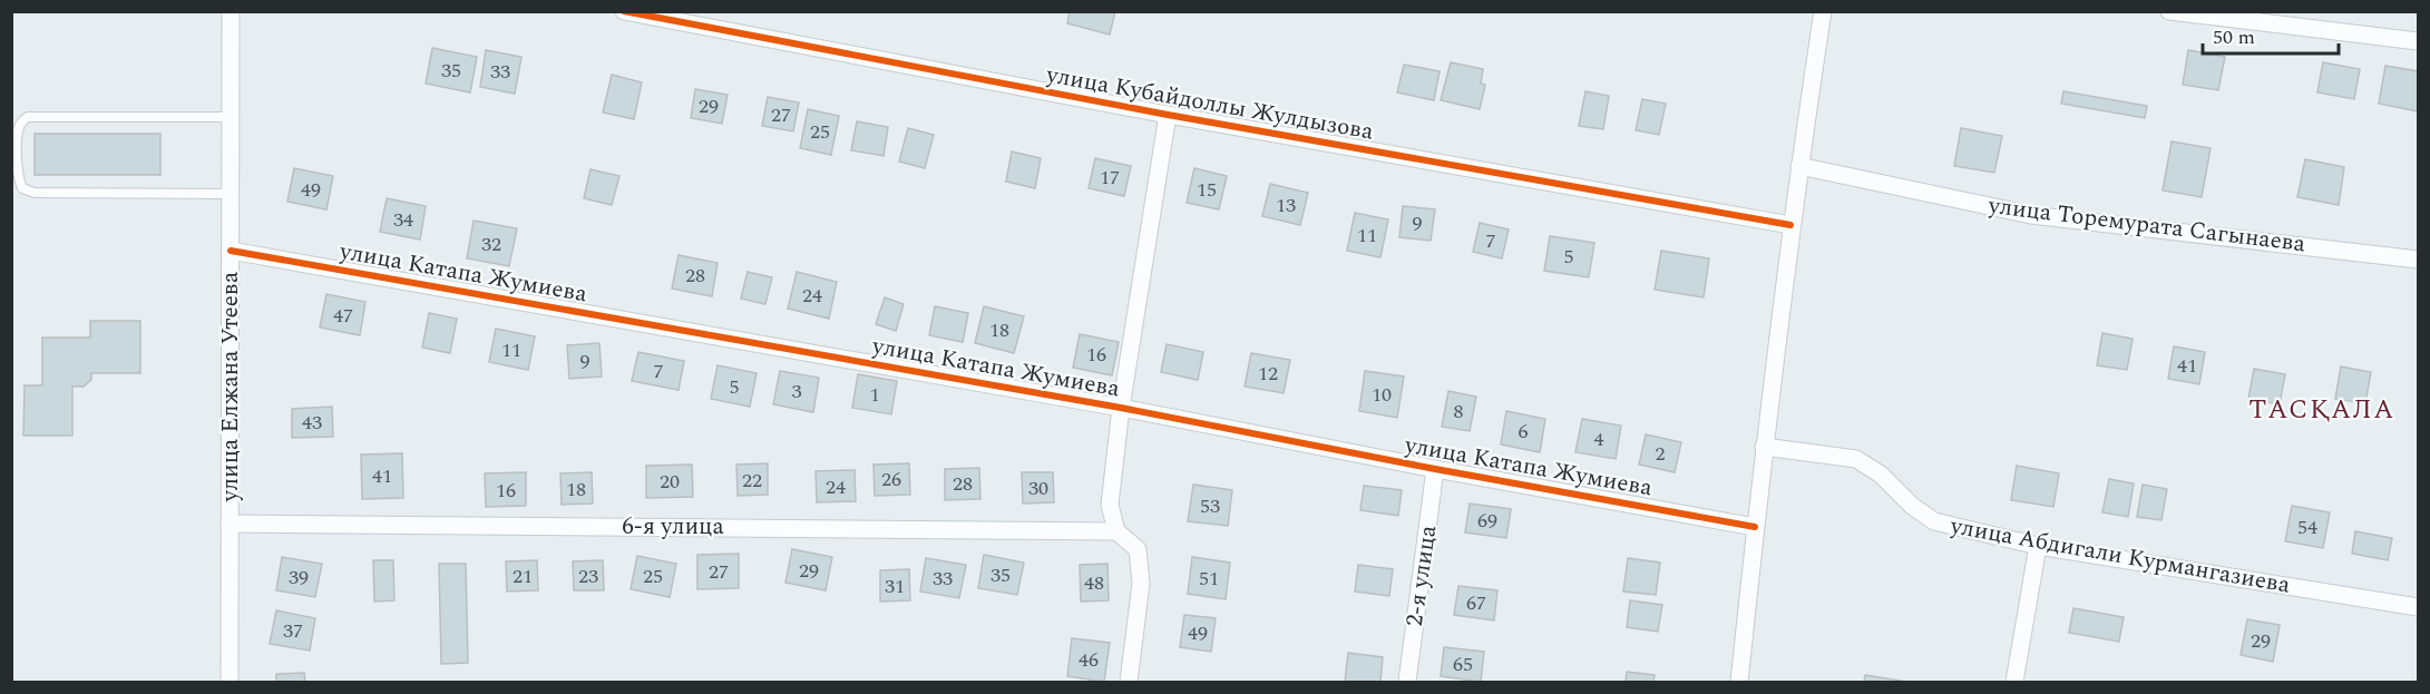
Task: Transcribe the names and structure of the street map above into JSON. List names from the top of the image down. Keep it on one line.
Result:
{"streets":{"street":["улица Кубайдоллы Жулдызова","улица Торемурата Сагынаева","улица Катапа Жумиева","улица Елжана Утеева","6-я улица","улица Абдигали Курмангазиева","2-я улица"]},"crossings":[["улица Катапа Жумиева","улица Елжана Утеева"],["улица Катапа Жумиева","2-я улица"],["улица Елжана Утеева","6-я улица"]],"districts":["ТАСҚАЛА"],"house_numbers":["35","33","29","27","25","17","49","15","13","34","9","11","7","32","5","28","24","47","18","11","16","9","41","7","12","5","3","1","10","8","43","6","4","2","41","26","22","20","28","24","30","18","16","53","69","54","29","27","35","21","23","25","39","33","51","48","31","67","37","49","29","46","65"],"scale_bar":"50 m"}
